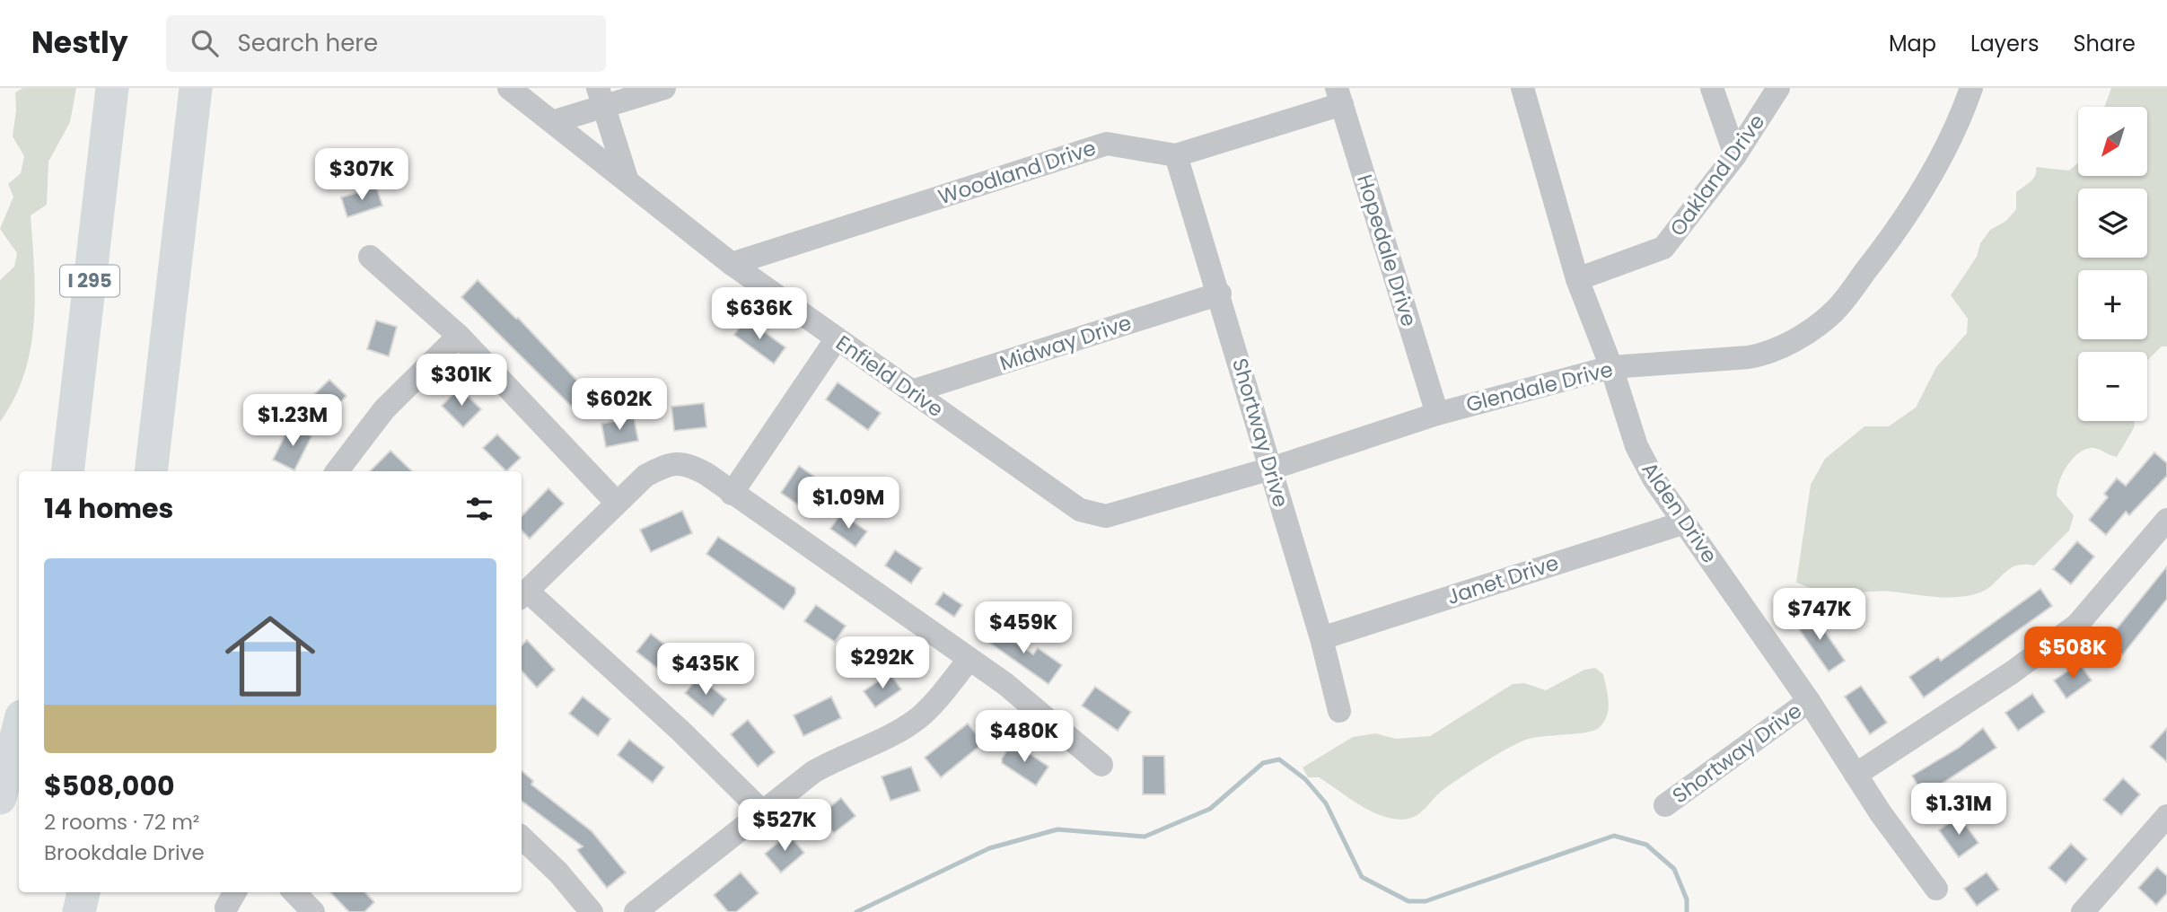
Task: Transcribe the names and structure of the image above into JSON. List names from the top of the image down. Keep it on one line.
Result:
{"streets":{"highway":["I 295"],"street":["Woodland Drive","Oakland Drive","Hopedale Drive","Midway Drive","Enfield Drive","Glendale Drive","Shortway Drive","Alden Drive","Janet Drive"]},"crossings":[["Woodland Drive","Hopedale Drive"],["Woodland Drive","Enfield Drive"],["Woodland Drive","Shortway Drive"],["Oakland Drive","Alden Drive"],["Hopedale Drive","Glendale Drive"],["Midway Drive","Enfield Drive"],["Midway Drive","Shortway Drive"],["Enfield Drive","Glendale Drive"],["Glendale Drive","Shortway Drive"],["Glendale Drive","Alden Drive"],["Shortway Drive","Alden Drive"],["Shortway Drive","Janet Drive"],["Alden Drive","Janet Drive"]],"north":"bottom left","page":{"header":"Nestly","search":"Search here","nav":["Map","Layers","Share"],"map_buttons":["+","−"],"price":["$307K","$636K","$301K","$602K","$1.23M","$1.09M","$747K","$459K","$508K","$292K","$435K","$480K","$1.31M","$527K"],"heading":"14 homes","list":[{"name":"$508,000","note":"2 rooms · 72 m² · Brookdale Drive"}]}}
